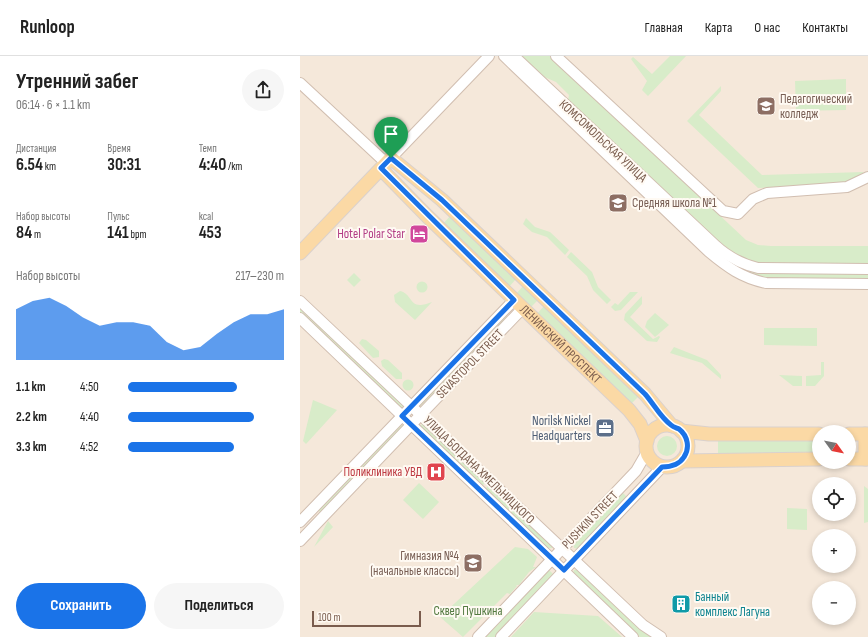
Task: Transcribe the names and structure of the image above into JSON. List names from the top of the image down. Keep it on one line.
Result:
{"streets":{"main road":["ЛЕНИНСКИЙ ПРОСПЕКТ"],"street":["КОМСОМОЛЬСКАЯ УЛИЦА","SEVASTOPOL STREET","УЛИЦА БОГДАНА ХМЕЛЬНИЦКОГО","PUSHKIN STREET"]},"crossings":[["ЛЕНИНСКИЙ ПРОСПЕКТ","SEVASTOPOL STREET"],["ЛЕНИНСКИЙ ПРОСПЕКТ","PUSHKIN STREET"],["SEVASTOPOL STREET","УЛИЦА БОГДАНА ХМЕЛЬНИЦКОГО"],["УЛИЦА БОГДАНА ХМЕЛЬНИЦКОГО","PUSHKIN STREET"]],"parks":["Сквер Пушкина"],"places":{"school or university":["Педагогический колледж","Средняя школа №1","Гимназия №4 (начальные классы)"],"hotel":["Hotel Polar Star"],"office":["Norilsk Nickel Headquarters"],"hospital":["Поликлиника УВД"],"building":["Банный комплекс Лагуна"]},"scale_bar":"100 m","north":"bottom right","page":{"header":"Runloop","nav":["Главная","Карта","О нас","Контакты"],"heading":["Утренний забег","06:14 · 6 × 1.1 km"],"stats":[["Дистанция","6.54 km"],["Время","30:31"],["Темп","4:40 /km"],["Набор высоты","84 m"],["Пульс","141 bpm"],["kcal","453"]],"chart":["Набор высоты","217–230 m"],"list":[{"name":"1.1 km","note":"4:50"},{"name":"2.2 km","note":"4:40"},{"name":"3.3 km","note":"4:52"}],"map_buttons":["+","−"],"buttons":["Сохранить","Поделиться"],"scale":"100 m"}}
